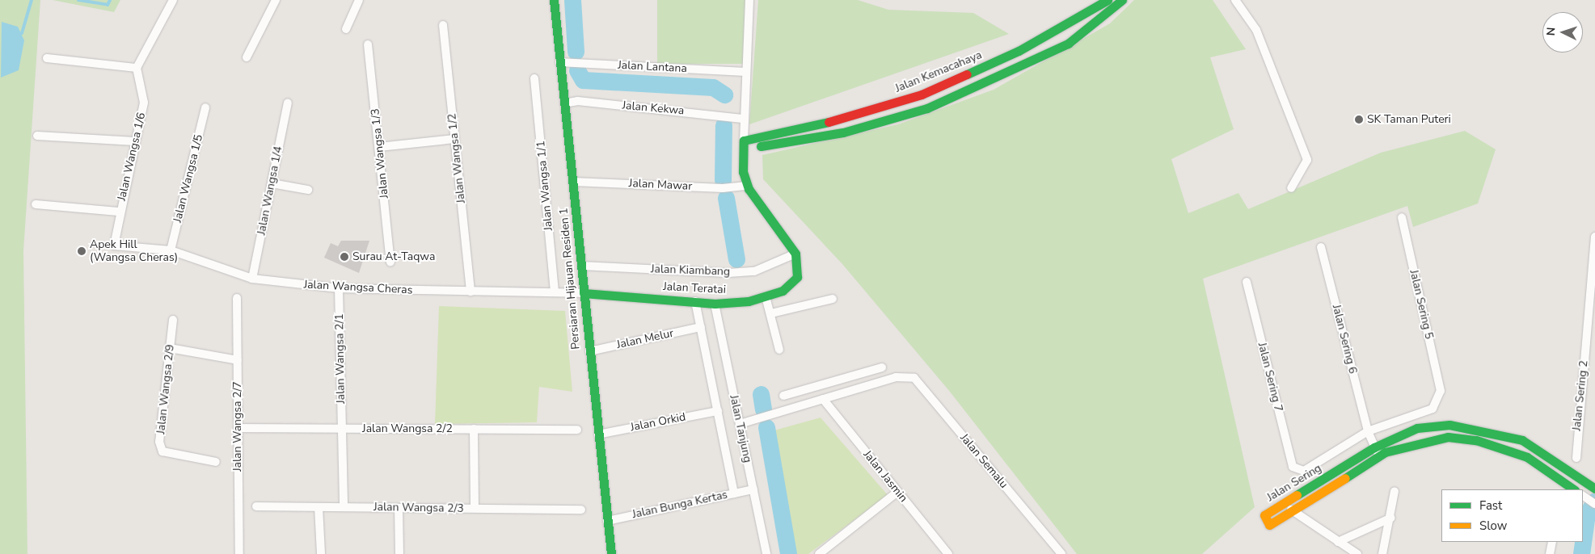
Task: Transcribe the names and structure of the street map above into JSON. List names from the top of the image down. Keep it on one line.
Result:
{"streets":{"street":["Jalan Lantana","Jalan Kemacahaya","Jalan Kekwa","Jalan Wangsa 1/3","Jalan Wangsa 1/6","Jalan Wangsa 1/2","Jalan Wangsa 1/5","Jalan Mawar","Jalan Wangsa 1/1","Jalan Wangsa 1/4","Jalan Kiambang","Persiaran Hijauan Residen 1","Jalan Wangsa Cheras","Jalan Teratai","Jalan Sering 5","Jalan Melur","Jalan Sering 6","Jalan Wangsa 2/1","Jalan Sering 7","Jalan Wangsa 2/9","Jalan Sering 2","Jalan Orkid","Jalan Wangsa 2/7","Jalan Wangsa 2/2","Jalan Tanjung","Jalan Semalu","Jalan Jasmin","Jalan Sering","Jalan Bunga Kertas","Jalan Wangsa 2/3"]},"crossings":[["Jalan Lantana","Persiaran Hijauan Residen 1"],["Jalan Kekwa","Persiaran Hijauan Residen 1"],["Jalan Wangsa 1/6","Jalan Wangsa Cheras"],["Jalan Wangsa 1/2","Jalan Wangsa Cheras"],["Jalan Wangsa 1/5","Jalan Wangsa Cheras"],["Jalan Mawar","Persiaran Hijauan Residen 1"],["Jalan Wangsa 1/1","Jalan Wangsa Cheras"],["Jalan Wangsa 1/4","Jalan Wangsa Cheras"],["Jalan Kiambang","Persiaran Hijauan Residen 1"],["Jalan Kiambang","Jalan Teratai"],["Persiaran Hijauan Residen 1","Jalan Wangsa Cheras"],["Persiaran Hijauan Residen 1","Jalan Teratai"],["Persiaran Hijauan Residen 1","Jalan Melur"],["Persiaran Hijauan Residen 1","Jalan Orkid"],["Persiaran Hijauan Residen 1","Jalan Bunga Kertas"],["Jalan Wangsa Cheras","Jalan Teratai"],["Jalan Wangsa Cheras","Jalan Wangsa 2/1"],["Jalan Teratai","Jalan Tanjung"],["Jalan Sering 5","Jalan Sering 6"],["Jalan Sering 5","Jalan Sering 7"],["Jalan Sering 6","Jalan Sering 7"],["Jalan Sering 6","Jalan Sering"],["Jalan Wangsa 2/1","Jalan Wangsa 2/2"],["Jalan Wangsa 2/1","Jalan Wangsa 2/3"],["Jalan Wangsa 2/7","Jalan Wangsa 2/2"],["Jalan Tanjung","Jalan Bunga Kertas"],["Jalan Semalu","Jalan Jasmin"]],"places":["SK Taman Puteri","Apek Hill (Wangsa Cheras)","Surau At-Taqwa"],"legend":["Fast","Slow"],"north":"left"}
